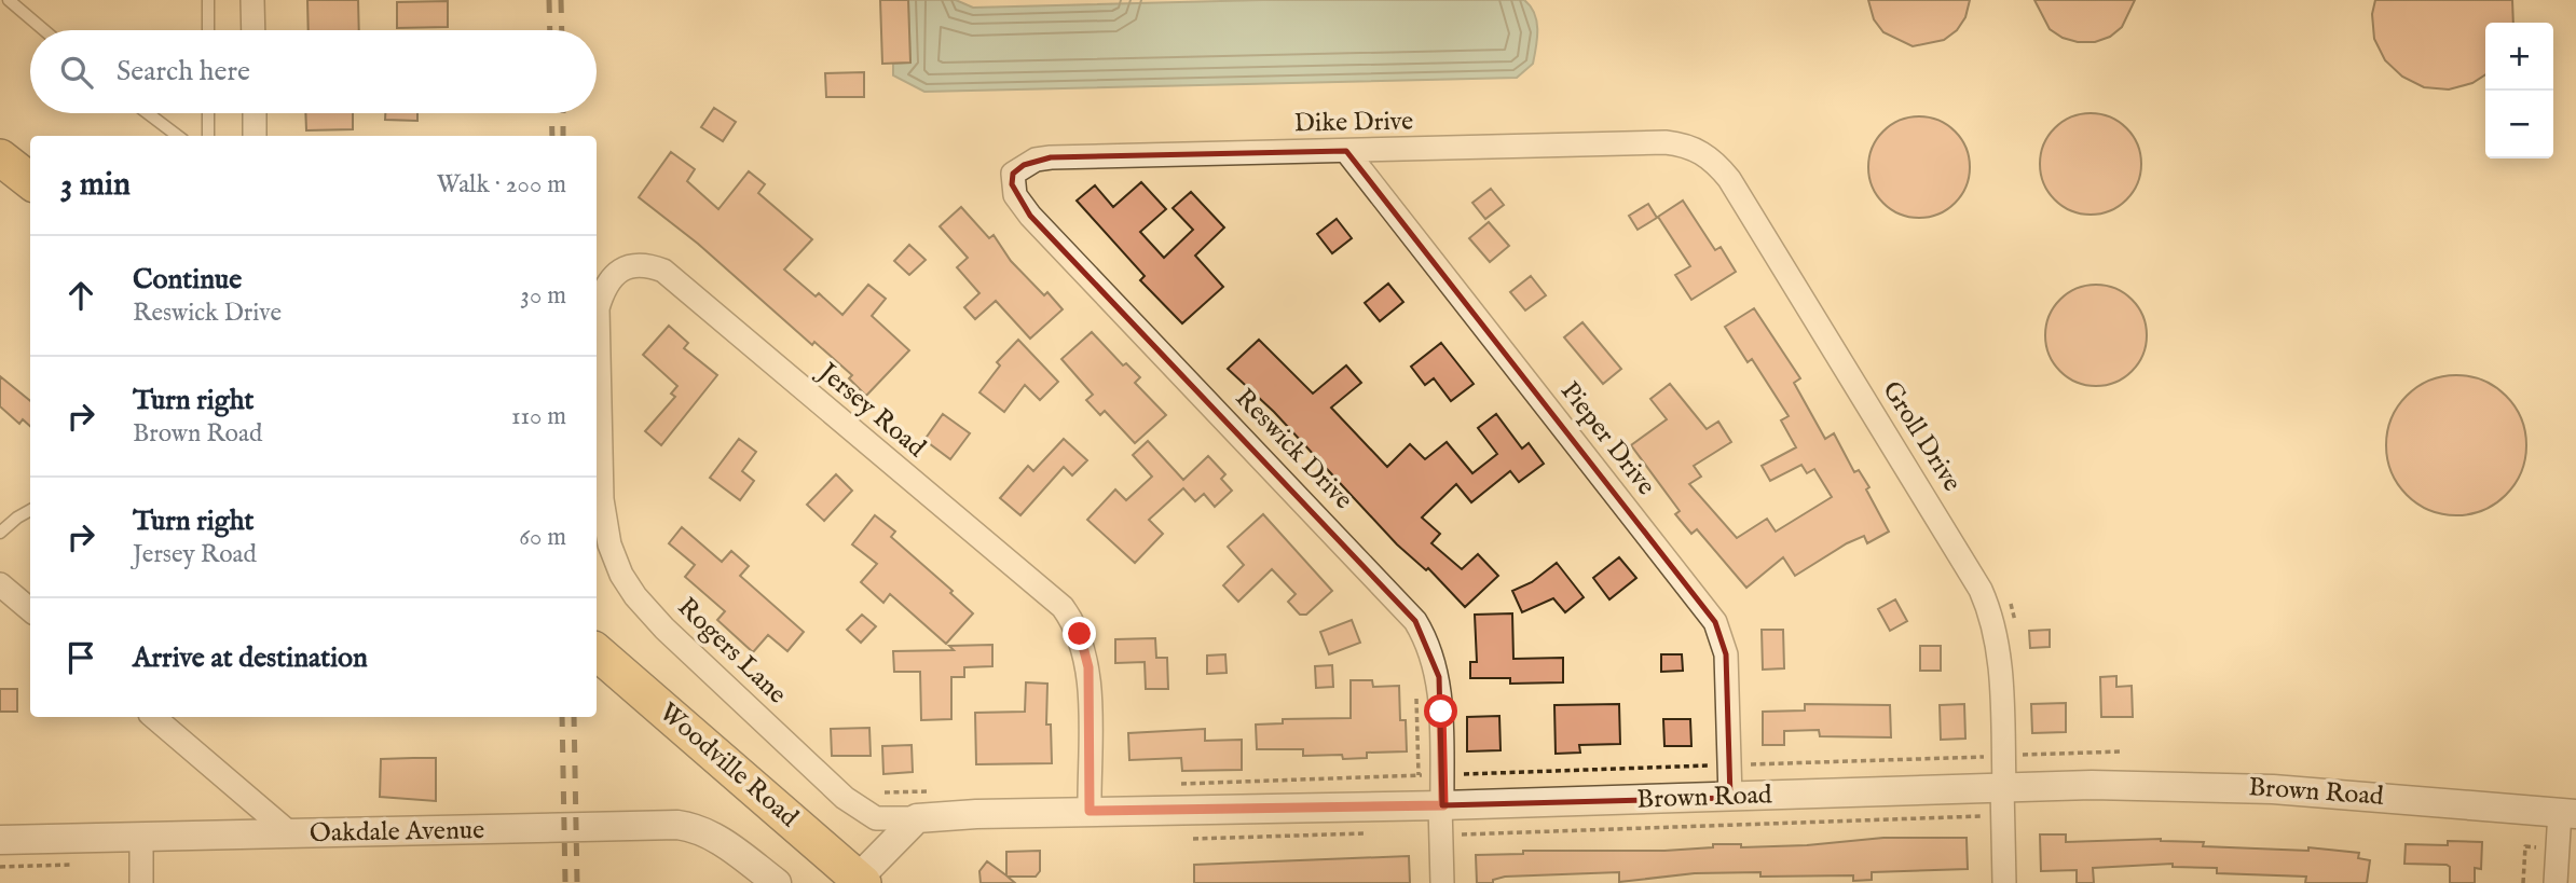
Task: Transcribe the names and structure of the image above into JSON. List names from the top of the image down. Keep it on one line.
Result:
{"streets":{"main road":["Woodville Road"],"street":["Dike Drive","Jersey Road","Groll Drive","Pieper Drive","Reswick Drive","Rogers Lane","Brown Road","Oakdale Avenue"]},"crossings":[["Dike Drive","Groll Drive"],["Dike Drive","Pieper Drive"],["Dike Drive","Reswick Drive"],["Jersey Road","Rogers Lane"],["Jersey Road","Brown Road"],["Groll Drive","Brown Road"],["Pieper Drive","Brown Road"],["Reswick Drive","Brown Road"],["Rogers Lane","Brown Road"]],"page":{"map_buttons":["+","−"],"search":"Search here","heading":["3 min","Walk · 200 m"],"list":[["Continue","Reswick Drive","30 m"],["Turn right","Brown Road","110 m"],["Turn right","Jersey Road","60 m"],"Arrive at destination"]}}
